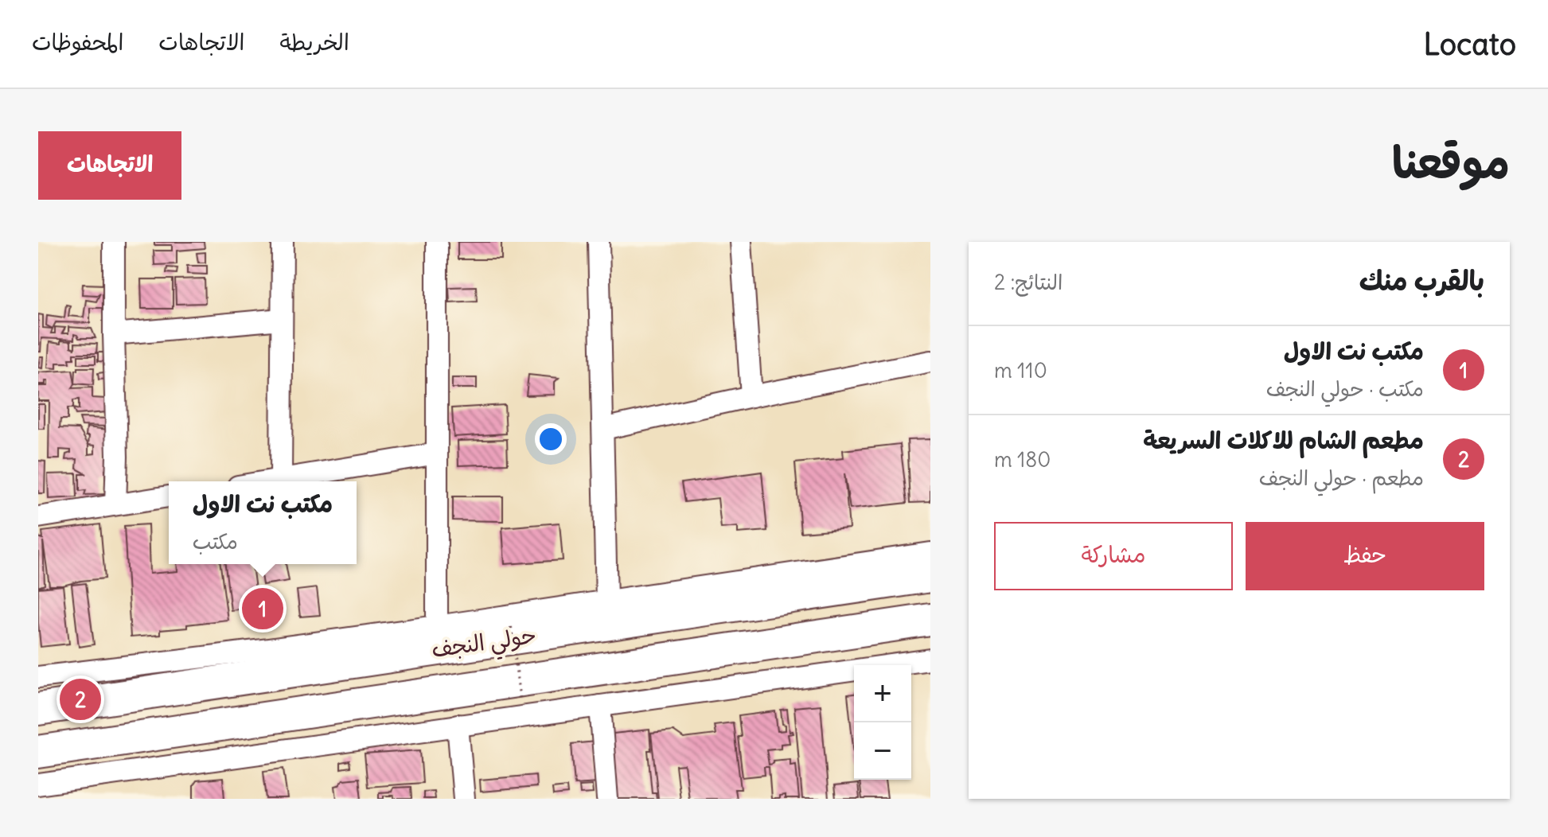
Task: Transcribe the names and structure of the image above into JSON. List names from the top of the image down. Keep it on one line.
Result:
{"streets":{"main road":["حولي النجف"]},"page":{"header":"Locato","nav":["الخريطة","الاتجاهات","المحفوظات"],"title":"موقعنا","buttons":["الاتجاهات",["حفظ","مشاركة"]],"heading":["بالقرب منك","النتائج: 2"],"list":[{"mark":"1","name":"مكتب نت الاول","note":"مكتب · حولي النجف","value":"110 m"},{"mark":"2","name":"مطعم الشام للاكلات السريعة","note":"مطعم · حولي النجف","value":"180 m"}],"popup":["مكتب نت الاول","مكتب"],"pins":["1","2"],"map_buttons":["+","−"]}}
